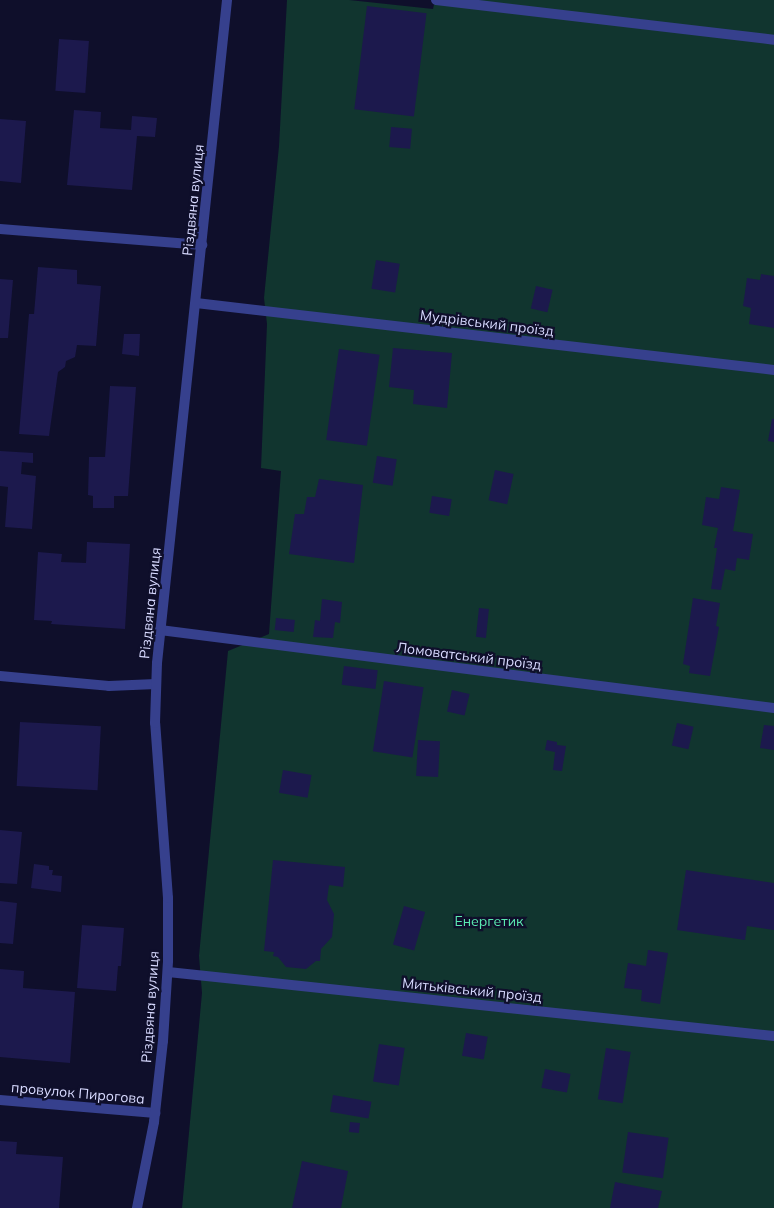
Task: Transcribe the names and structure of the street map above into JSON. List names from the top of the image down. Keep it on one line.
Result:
{"streets":{"street":["Різдвяна вулиця","Мудрівський проїзд","Ломоватський проїзд","Митьківський проїзд","провулок Пирогова"]},"crossings":[["Різдвяна вулиця","Мудрівський проїзд"],["Різдвяна вулиця","Ломоватський проїзд"],["Різдвяна вулиця","Митьківський проїзд"],["Різдвяна вулиця","провулок Пирогова"]],"parks":["Енергетик"]}
